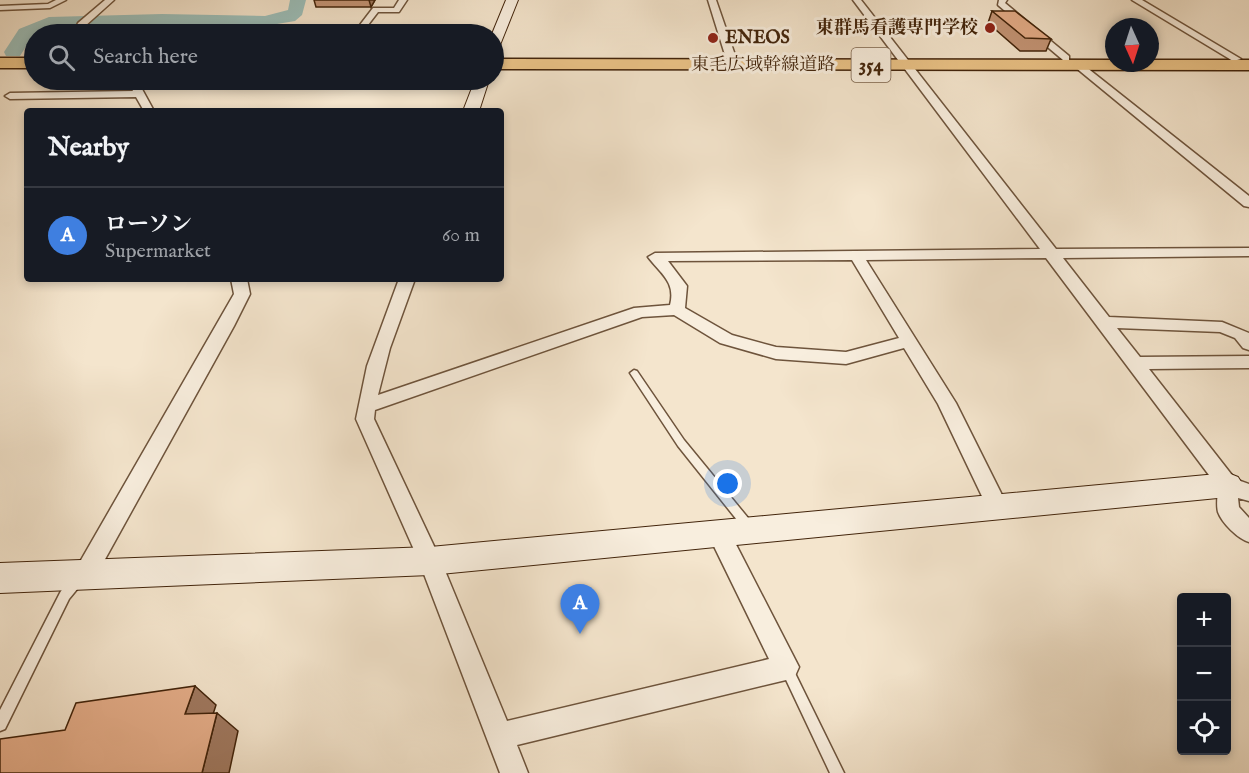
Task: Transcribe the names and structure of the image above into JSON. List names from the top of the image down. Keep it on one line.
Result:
{"streets":{"highway":["東毛広域幹線道路","354"]},"places":["東群馬看護専門学校","ENEOS"],"north":"bottom","page":{"search":"Search here","heading":"Nearby","list":[{"mark":"A","name":"ローソン","note":"Supermarket","value":"60 m"}],"pins":"A","map_buttons":["+","−"]}}
